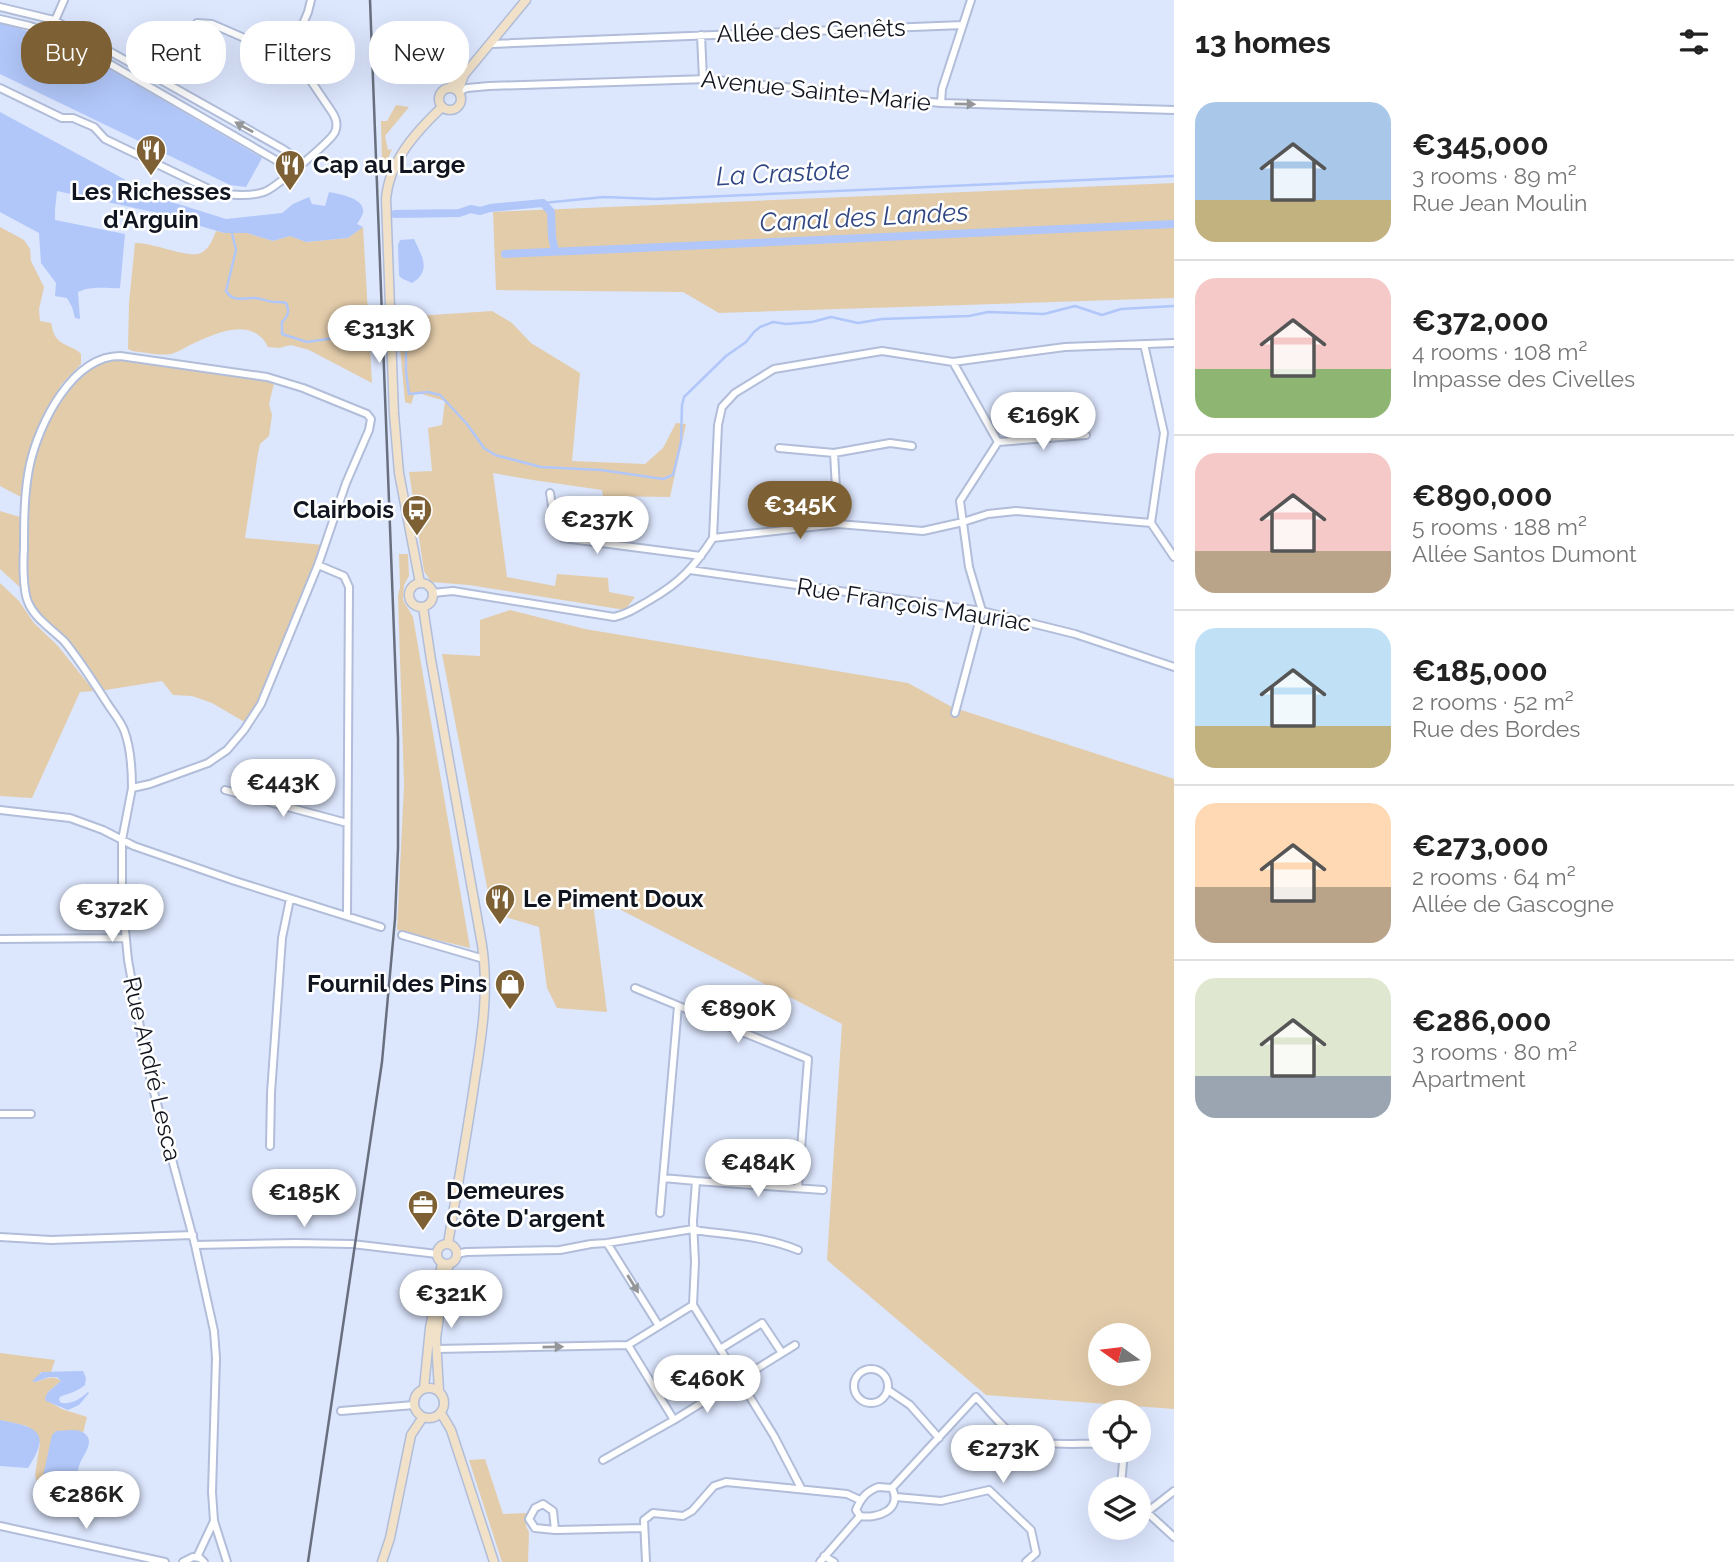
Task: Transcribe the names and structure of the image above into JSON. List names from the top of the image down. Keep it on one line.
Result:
{"streets":{"street":["Allée des Genêts","Avenue Sainte-Marie","Rue François Mauriac","Rue André Lesca"]},"water":["La Crastote","Canal des Landes"],"places":{"restaurant":["Les Richesses d'Arguin","Cap au Large","Le Piment Doux"],"bus stop":["Clairbois"],"shop":["Fournil des Pins"],"office":["Demeures Côte D'argent"]},"north":"left","page":{"heading":"13 homes","chip":["Buy","Rent","Filters","New"],"list":[{"name":"€345,000","note":"3 rooms · 89 m² · Rue Jean Moulin"},{"name":"€372,000","note":"4 rooms · 108 m² · Impasse des Civelles"},{"name":"€890,000","note":"5 rooms · 188 m² · Allée Santos Dumont"},{"name":"€185,000","note":"2 rooms · 52 m² · Rue des Bordes"},{"name":"€273,000","note":"2 rooms · 64 m² · Allée de Gascogne"},{"name":"€286,000","note":"3 rooms · 80 m² · Apartment"}],"price":["€313K","€169K","€345K","€237K","€443K","€372K","€890K","€484K","€185K","€321K","€460K","€273K","€286K"]}}
